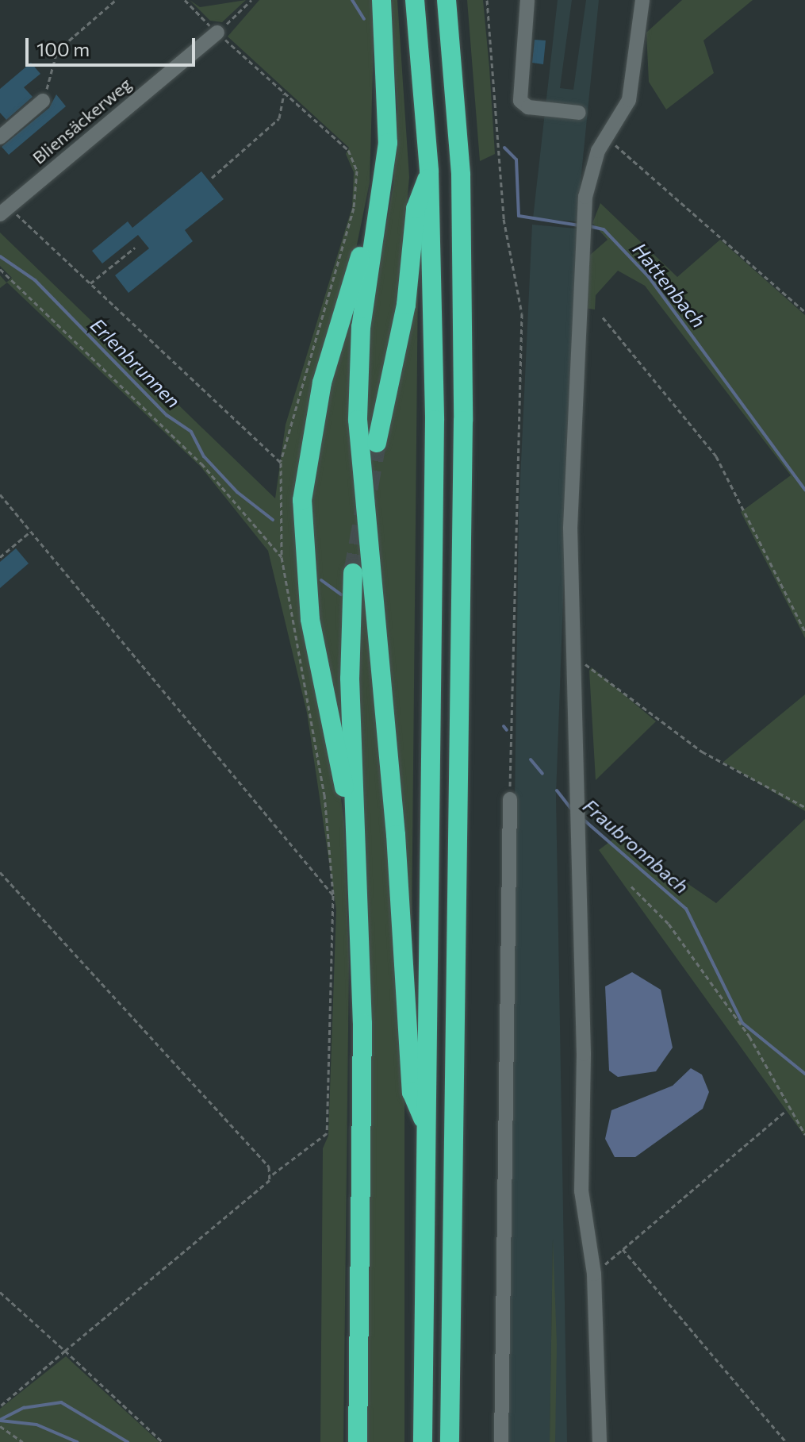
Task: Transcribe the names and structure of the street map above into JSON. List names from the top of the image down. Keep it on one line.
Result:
{"streets":{"street":["Bliensäckerweg"]},"water":["Hattenbach","Erlenbrunnen","Fraubronnbach"],"scale_bar":"100 m"}
